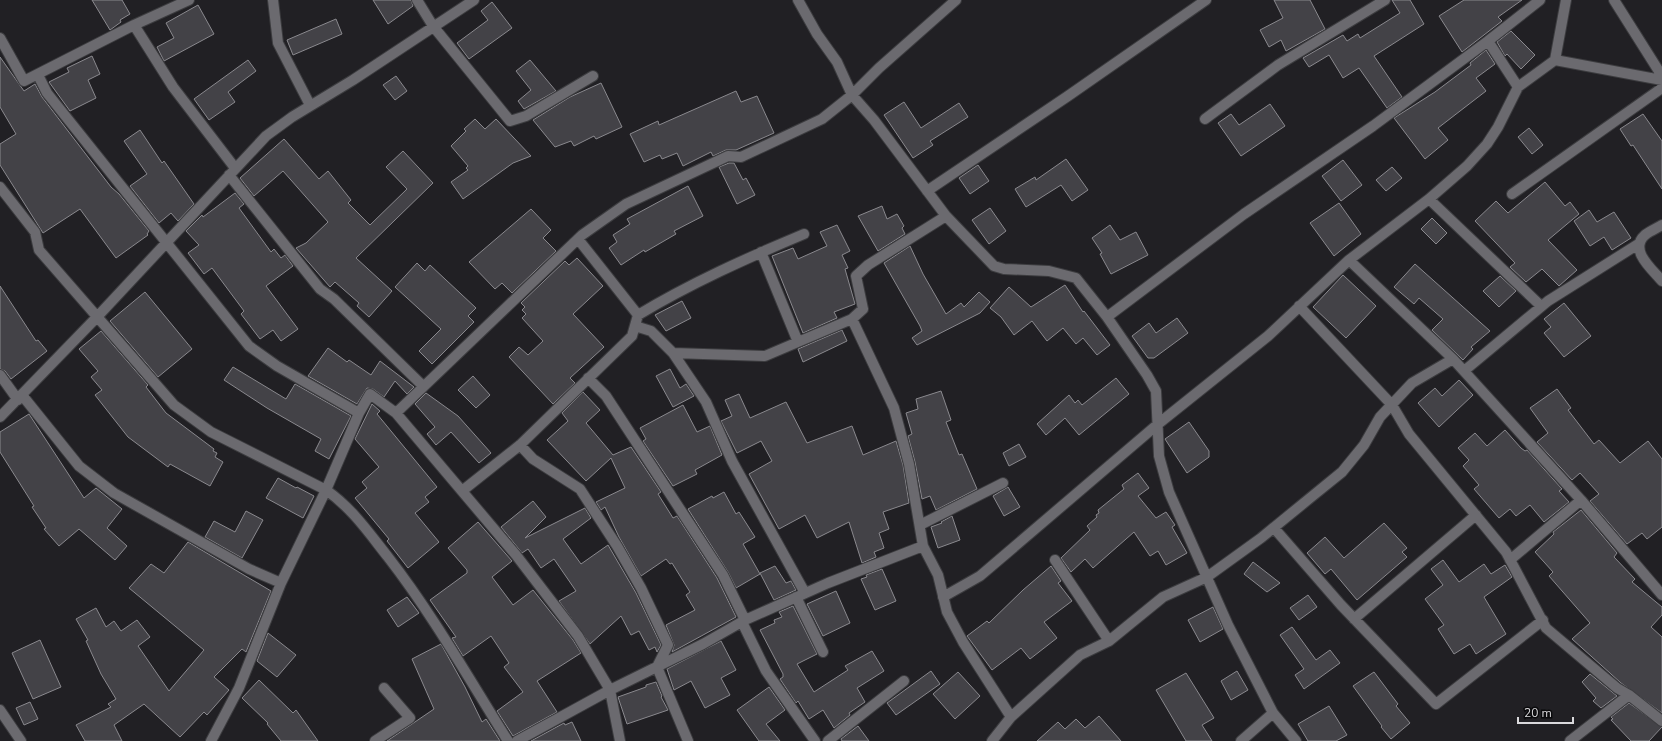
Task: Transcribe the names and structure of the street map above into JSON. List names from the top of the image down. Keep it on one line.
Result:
{"scale_bar":"20 m"}
